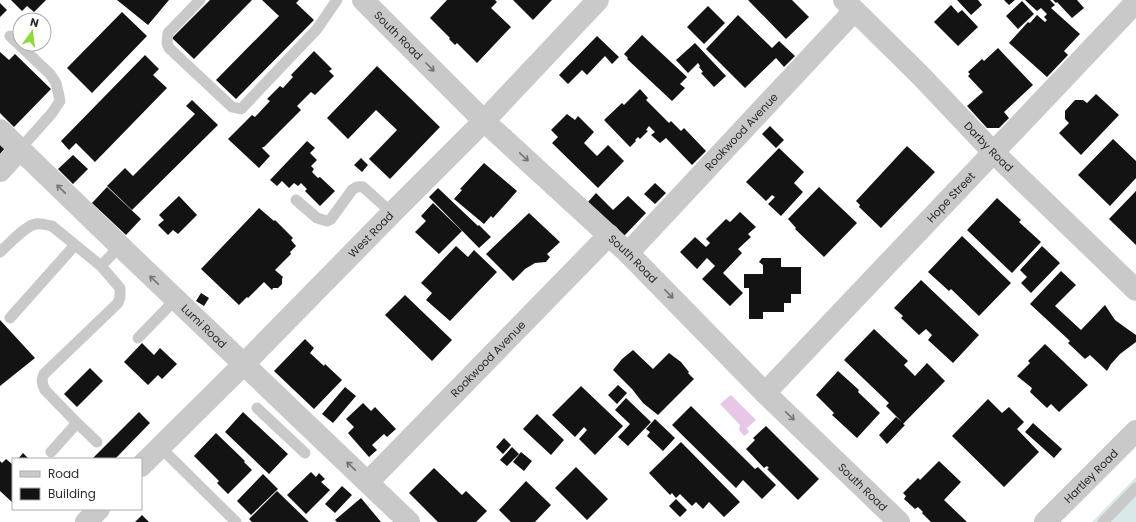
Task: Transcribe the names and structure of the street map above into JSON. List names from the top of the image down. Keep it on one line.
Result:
{"streets":{"street":["South Road","Rookwood Avenue","Darby Road","Hope Street","West Road","Lumi Road","Hartley Road"]},"crossings":[["South Road","Rookwood Avenue"],["South Road","Hope Street"],["South Road","West Road"],["Rookwood Avenue","Darby Road"],["Rookwood Avenue","Lumi Road"],["Darby Road","Hope Street"],["West Road","Lumi Road"]],"one_way":["South Road","Lumi Road"],"legend":["Road","Building"],"north":"top"}
